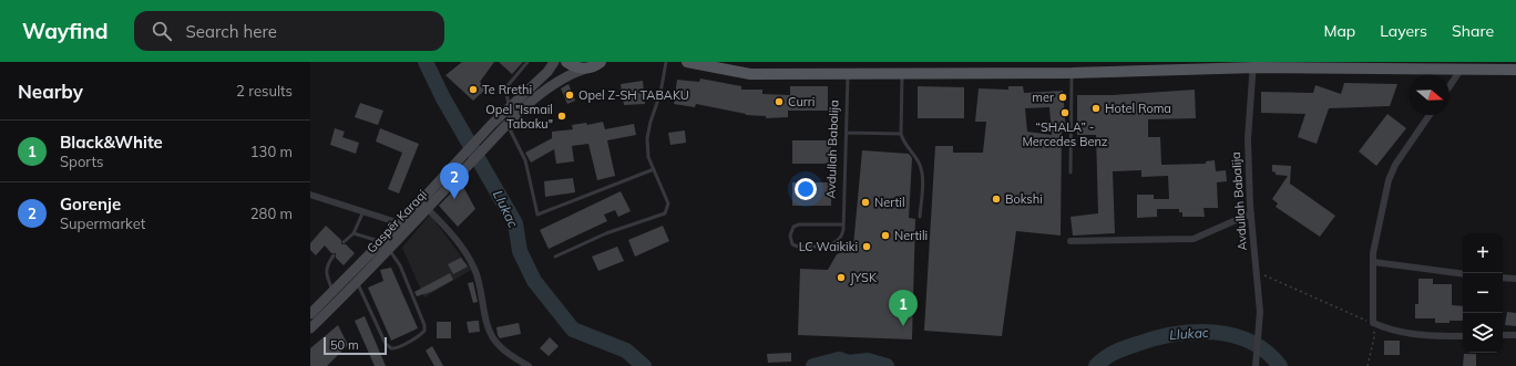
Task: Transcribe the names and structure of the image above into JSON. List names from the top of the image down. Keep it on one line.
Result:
{"streets":{"main road":["Gaspër Karaqi"],"street":["Avdullah Babalija"]},"water":["Llukac"],"places":["Te Rrethi","Opel Z-SH TABAKU","mer","Curri","Hotel Roma","“SHALA” - Mercedes Benz","Opel \"Ismail Tabaku\"","Bokshi","Nertil","Nertili","LC Waikiki","JYSK"],"scale_bar":"50 m","north":"right","page":{"header":"Wayfind","search":"Search here","nav":["Map","Layers","Share"],"heading":["Nearby","2 results"],"list":[{"mark":"1","name":"Black&White","note":"Sports","value":"130 m"},{"mark":"2","name":"Gorenje","note":"Supermarket","value":"280 m"}],"pins":["2","1"],"map_buttons":["+","−"],"scale":"50 m"}}
